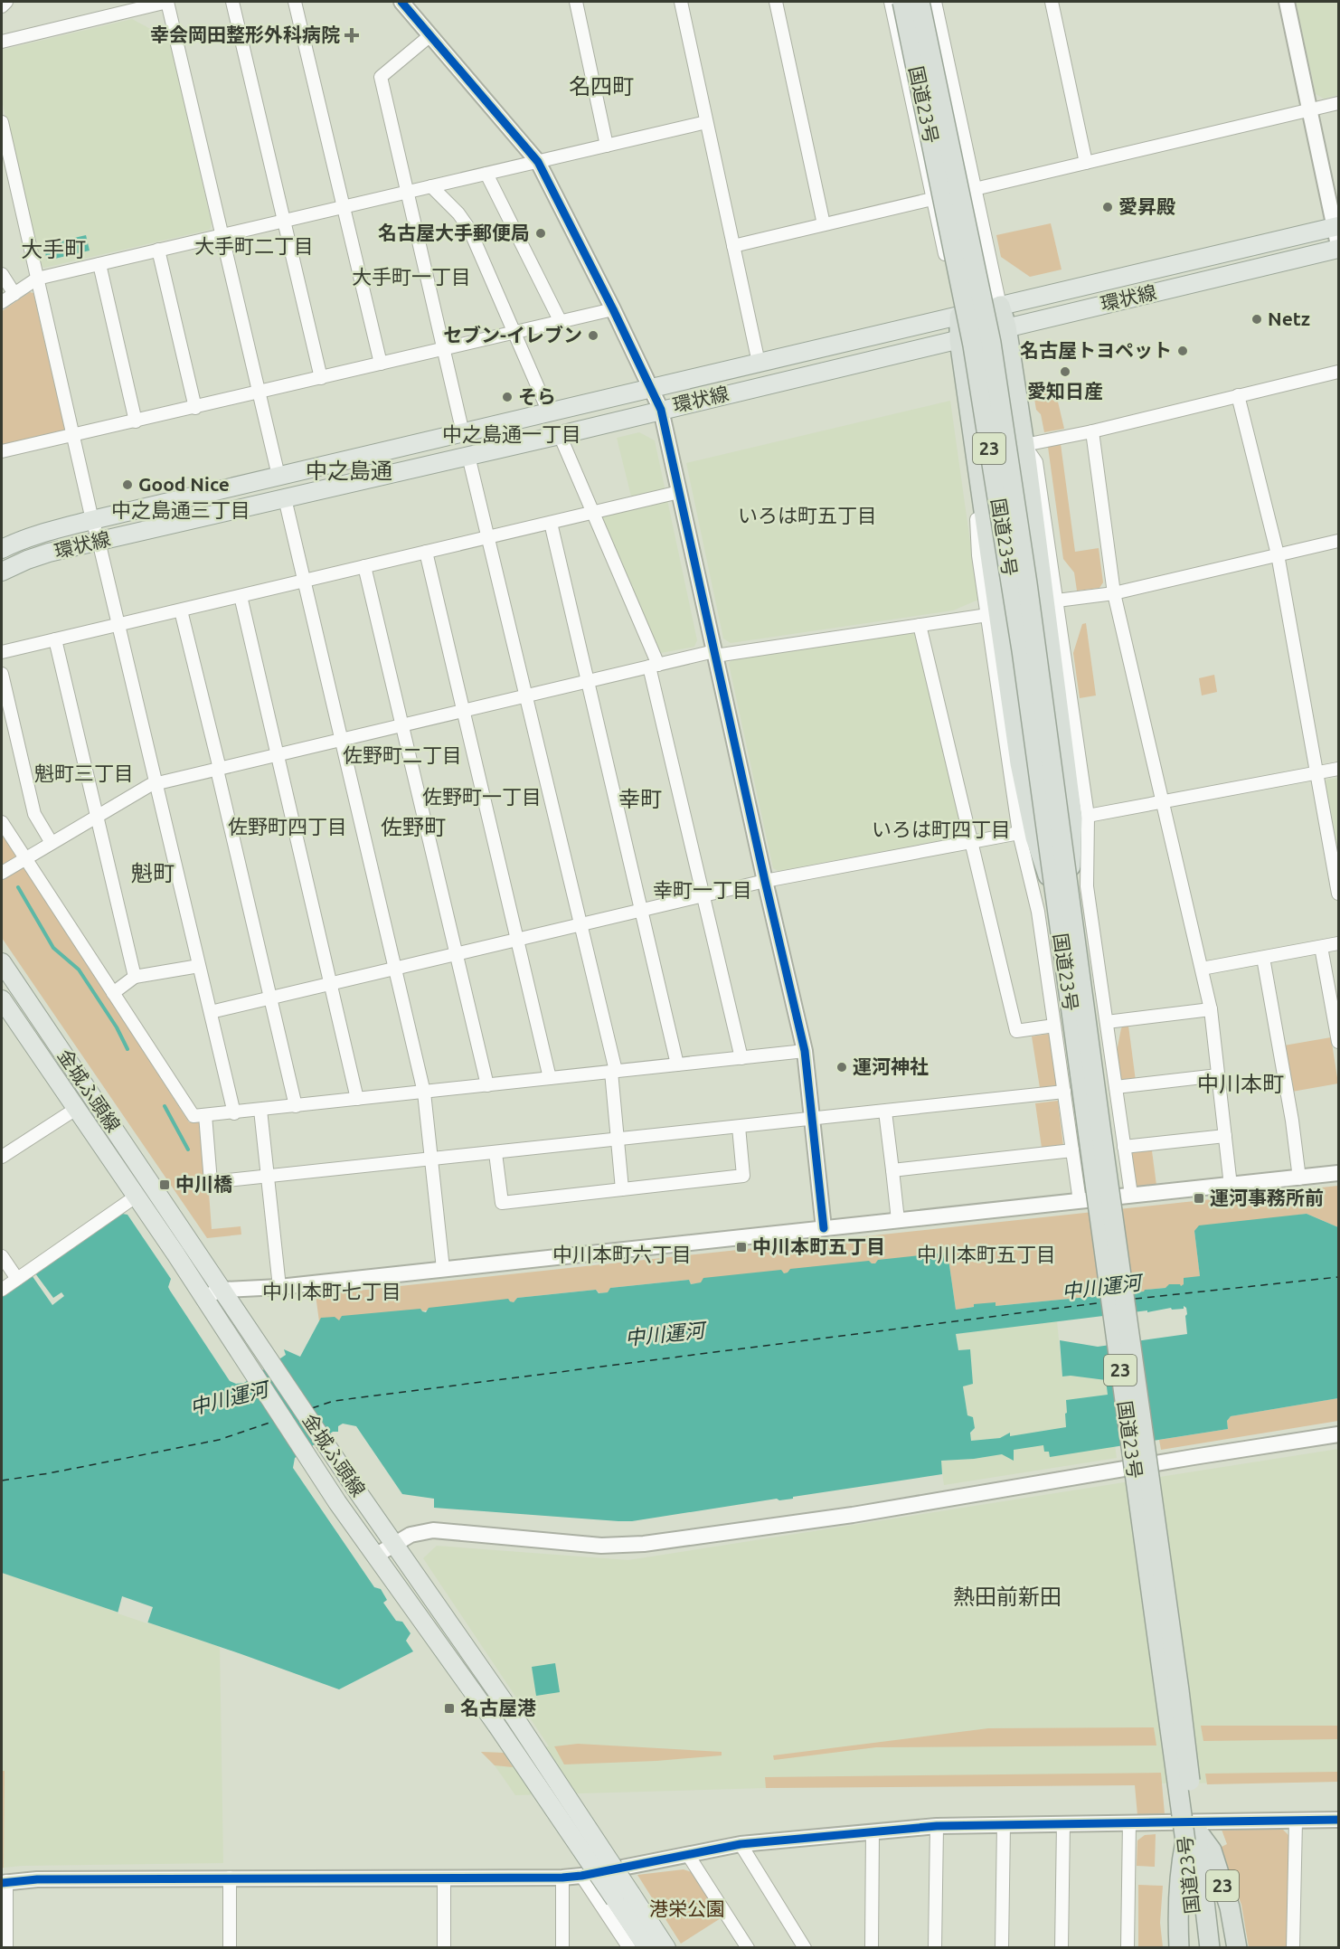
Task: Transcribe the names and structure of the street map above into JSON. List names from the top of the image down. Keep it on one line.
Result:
{"streets":{"highway":["国道23号","23"],"main road":["環状線","金城ふ頭線"]},"crossings":[["国道23号","23"]],"districts":["名四町","大手町二丁目","大手町","大手町一丁目","中之島通一丁目","中之島通","中之島通三丁目","いろは町五丁目","佐野町二丁目","魁町三丁目","佐野町一丁目","幸町","佐野町四丁目","佐野町","いろは町四丁目","魁町","幸町一丁目","中川本町","中川本町六丁目","中川本町五丁目","中川本町七丁目","熱田前新田"],"water":["中川運河"],"parks":["港栄公園"],"places":{"health":["幸会岡田整形外科病院"],"other":["愛昇殿","名古屋大手郵便局","Netz","セブン-イレブン","名古屋トヨペット","愛知日産","そら","Good Nice","運河神社"],"transit":["中川橋","運河事務所前","中川本町五丁目","名古屋港"]}}
